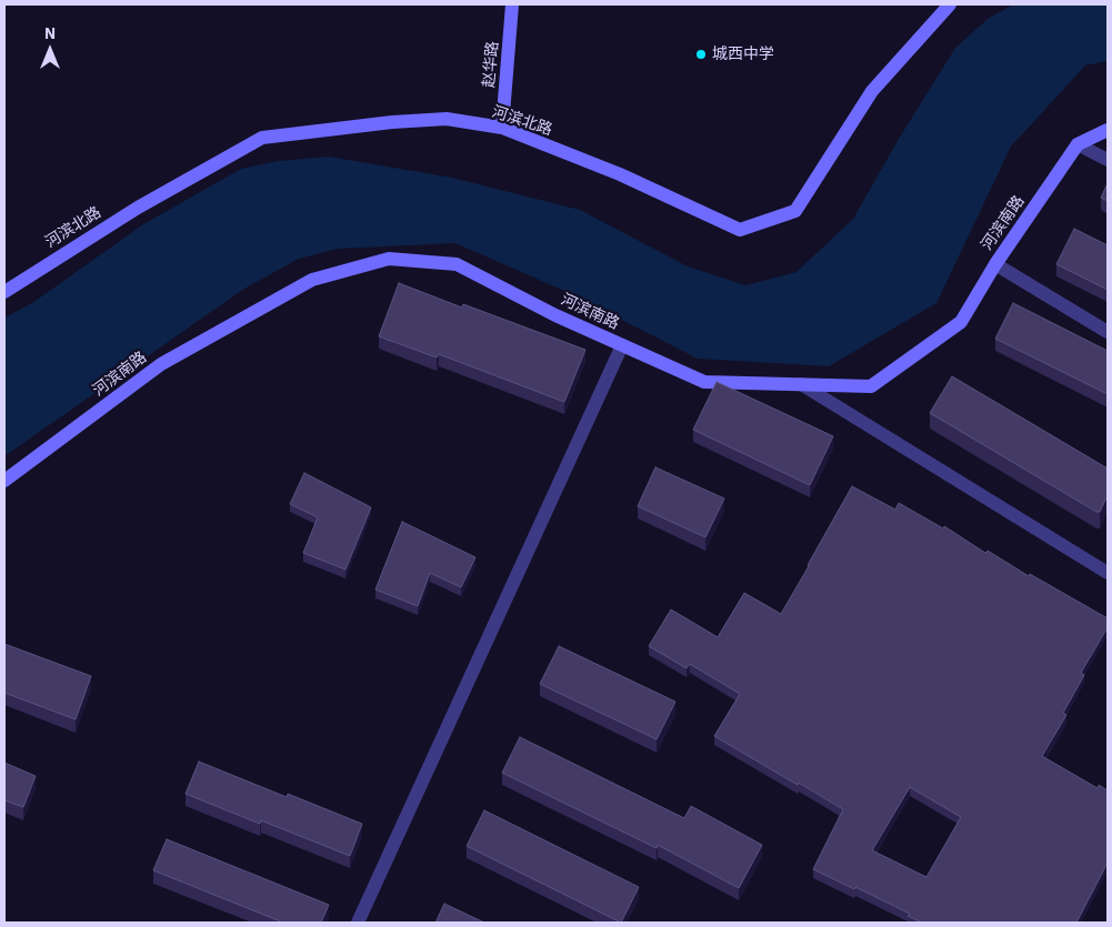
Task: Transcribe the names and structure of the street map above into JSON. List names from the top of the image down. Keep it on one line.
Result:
{"streets":{"street":["赵华路","河滨北路","河滨南路"]},"crossings":[["赵华路","河滨北路"]],"places":["城西中学"],"north":"top"}
